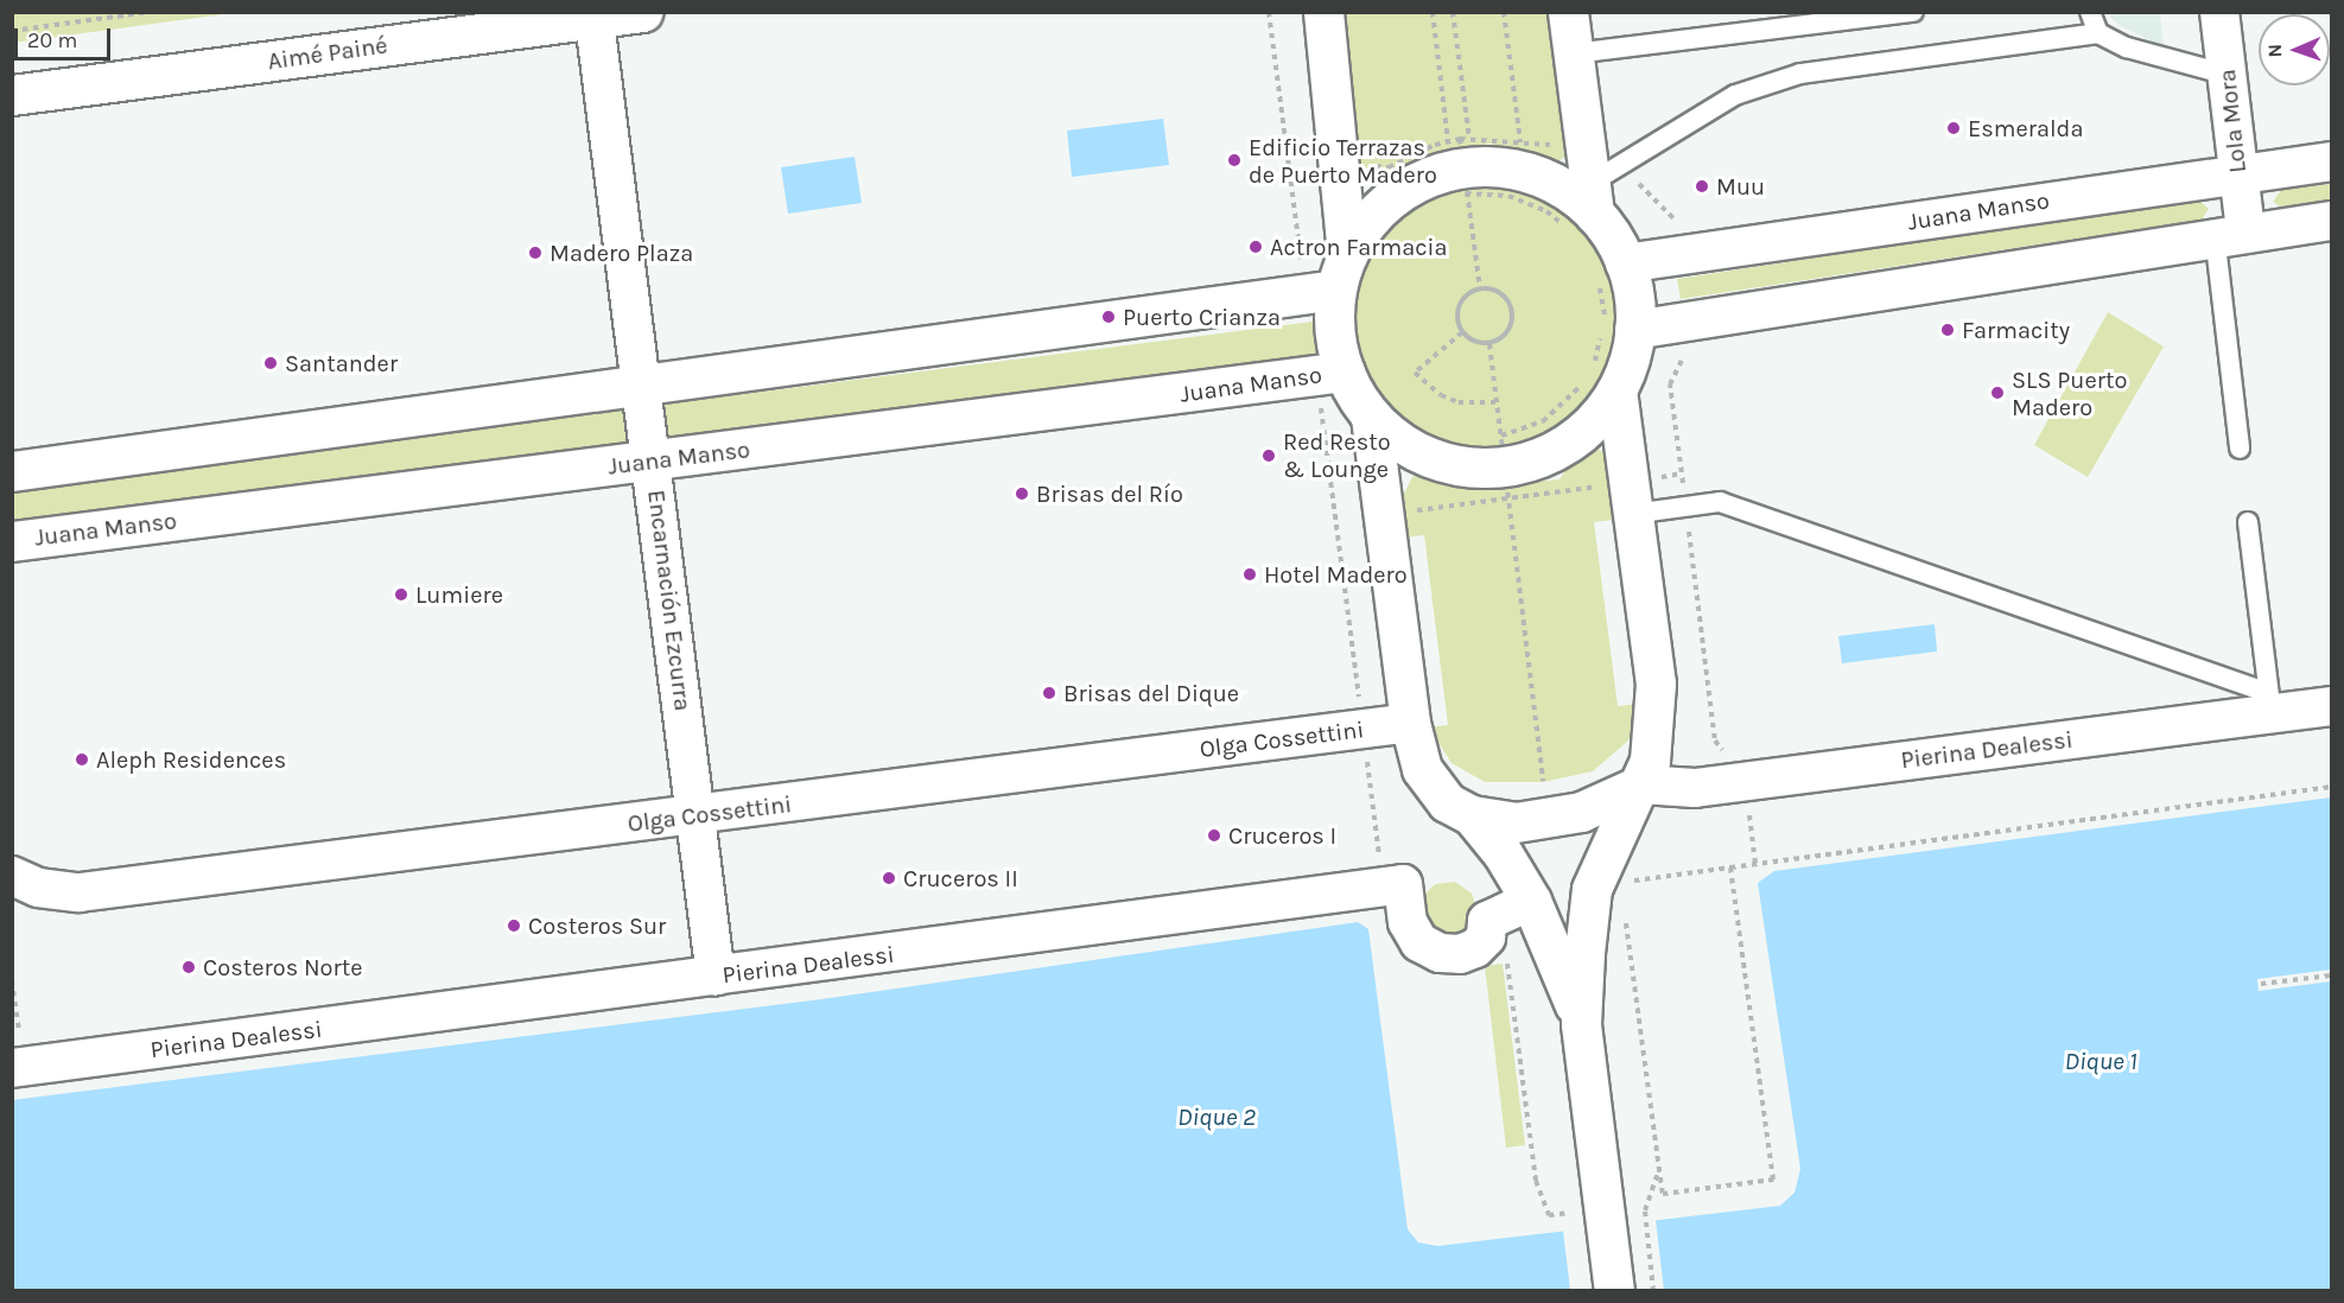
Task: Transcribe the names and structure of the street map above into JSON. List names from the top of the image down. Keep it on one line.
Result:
{"streets":{"street":["Aimé Painé","Lola Mora","Juana Manso","Encarnación Ezcurra","Olga Cossettini","Pierina Dealessi"]},"crossings":[["Aimé Painé","Encarnación Ezcurra"],["Lola Mora","Juana Manso"],["Juana Manso","Encarnación Ezcurra"],["Encarnación Ezcurra","Olga Cossettini"],["Encarnación Ezcurra","Pierina Dealessi"]],"water":["Dique 1","Dique 2"],"places":["Esmeralda","Edificio Terrazas de Puerto Madero","Muu","Actron Farmacia","Madero Plaza","Puerto Crianza","Farmacity","Santander","SLS Puerto Madero","Red Resto & Lounge","Brisas del Río","Hotel Madero","Lumiere","Brisas del Dique","Aleph Residences","Cruceros I","Cruceros II","Costeros Sur","Costeros Norte"],"scale_bar":"20 m","north":"left"}
